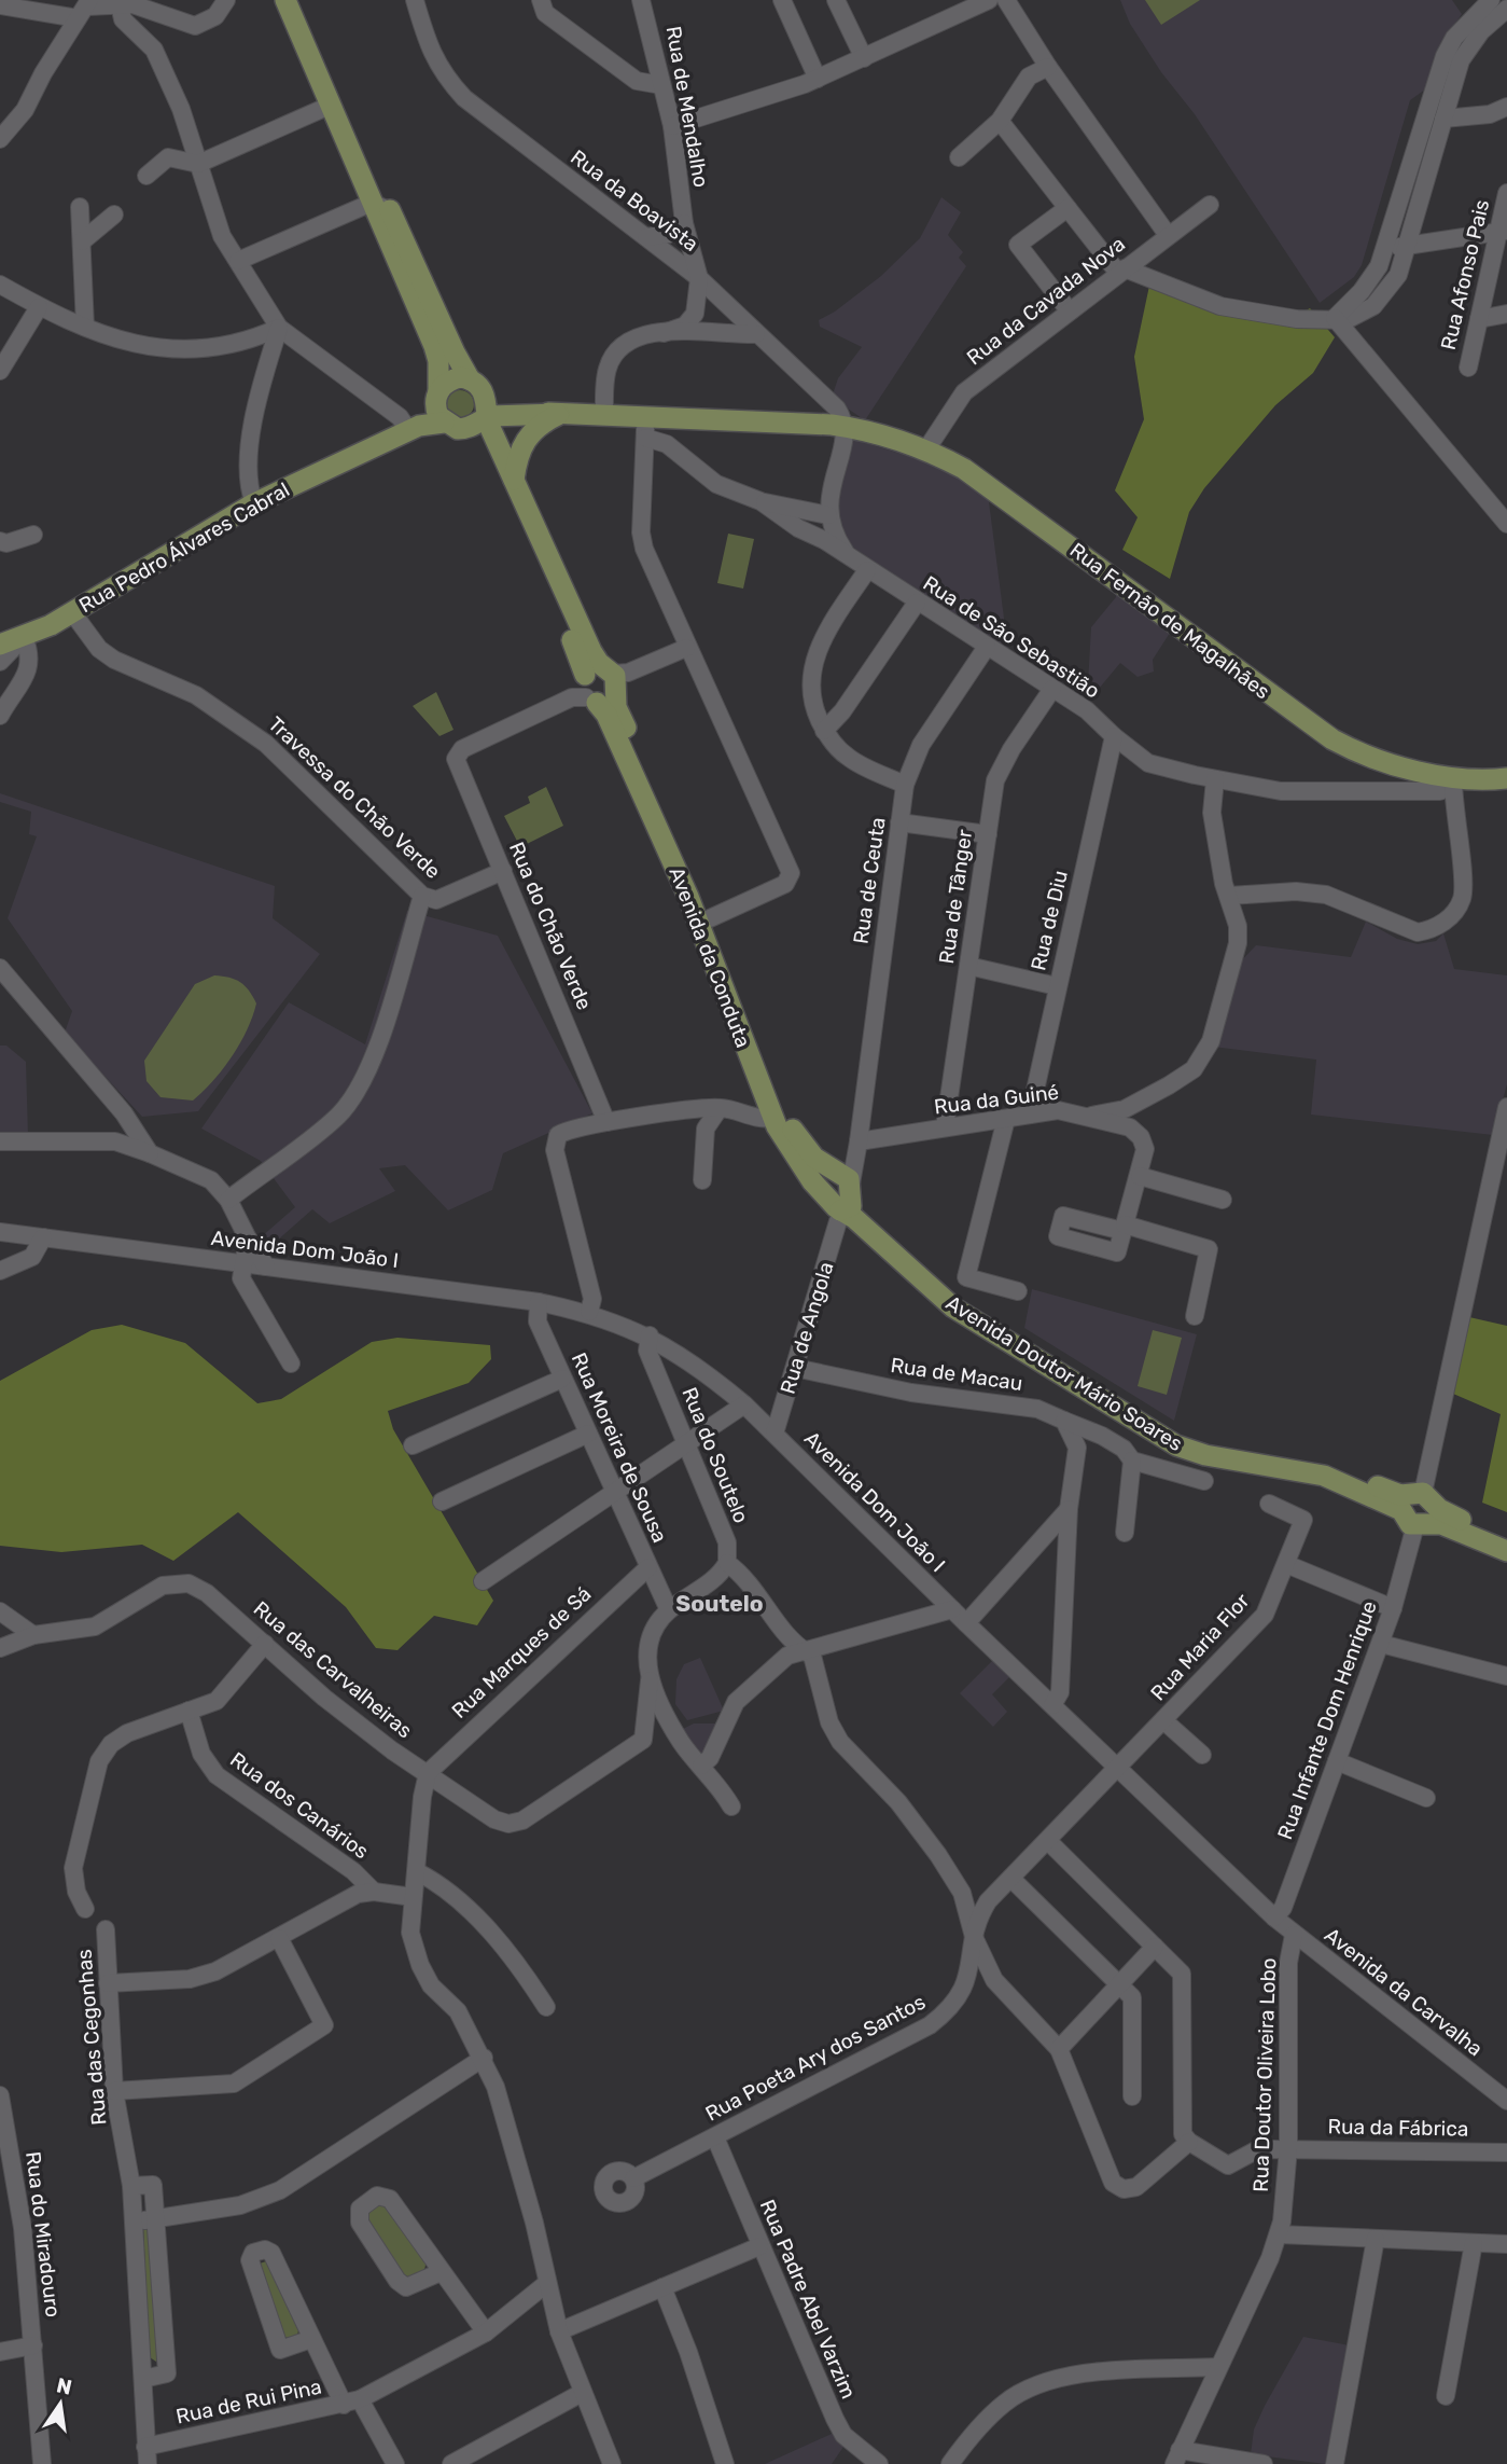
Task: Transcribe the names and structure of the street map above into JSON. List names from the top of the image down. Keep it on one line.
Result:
{"streets":{"main road":["Rua Pedro Álvares Cabral","Rua Fernão de Magalhães","Avenida da Conduta","Avenida Doutor Mário Soares"],"street":["Rua de Mendalho","Rua da Boavista","Rua Afonso Pais","Rua da Cavada Nova","Rua de São Sebastião","Travessa do Chão Verde","Rua de Ceuta","Rua de Tânger","Rua de Diu","Rua do Chão Verde","Rua da Guiné","Avenida Dom João I","Rua de Angola","Rua de Macau","Rua Moreira de Sousa","Rua do Soutelo","Rua Maria Flor","Rua Marques de Sá","Rua das Carvalheiras","Rua Infante Dom Henrique","Rua dos Canários","Avenida da Carvalha","Rua das Cegonhas","Rua Poeta Ary dos Santos","Rua Doutor Oliveira Lobo","Rua da Fábrica","Rua do Miradouro","Rua Padre Abel Varzim","Rua de Rui Pina"]},"crossings":[["Rua de Mendalho","Rua da Boavista"],["Rua da Boavista","Rua Fernão de Magalhães"],["Rua da Cavada Nova","Rua Fernão de Magalhães"],["Rua Pedro Álvares Cabral","Travessa do Chão Verde"],["Rua Fernão de Magalhães","Rua de São Sebastião"],["Rua de São Sebastião","Rua de Ceuta"],["Rua de São Sebastião","Rua de Tânger"],["Rua de São Sebastião","Rua de Diu"],["Travessa do Chão Verde","Rua do Chão Verde"],["Rua de Ceuta","Rua da Guiné"],["Rua de Ceuta","Rua de Angola"],["Rua de Tânger","Rua da Guiné"],["Rua de Diu","Rua da Guiné"],["Rua do Chão Verde","Avenida da Conduta"],["Avenida da Conduta","Rua de Angola"],["Avenida da Conduta","Avenida Doutor Mário Soares"],["Rua da Guiné","Rua de Angola"],["Avenida Dom João I","Rua de Angola"],["Avenida Dom João I","Rua Moreira de Sousa"],["Avenida Dom João I","Rua do Soutelo"],["Avenida Dom João I","Rua Maria Flor"],["Avenida Dom João I","Rua Infante Dom Henrique"],["Avenida Dom João I","Avenida da Carvalha"],["Avenida Dom João I","Rua Poeta Ary dos Santos"],["Rua de Angola","Avenida Doutor Mário Soares"],["Rua de Angola","Rua de Macau"],["Avenida Doutor Mário Soares","Rua Infante Dom Henrique"],["Rua Moreira de Sousa","Rua Marques de Sá"],["Rua Moreira de Sousa","Rua das Carvalheiras"],["Rua Maria Flor","Rua Poeta Ary dos Santos"],["Rua Marques de Sá","Rua das Carvalheiras"],["Rua Infante Dom Henrique","Avenida da Carvalha"],["Avenida da Carvalha","Rua Doutor Oliveira Lobo"],["Rua das Cegonhas","Rua de Rui Pina"],["Rua Poeta Ary dos Santos","Rua Padre Abel Varzim"],["Rua Doutor Oliveira Lobo","Rua da Fábrica"]],"districts":["Soutelo"],"north":"top"}
